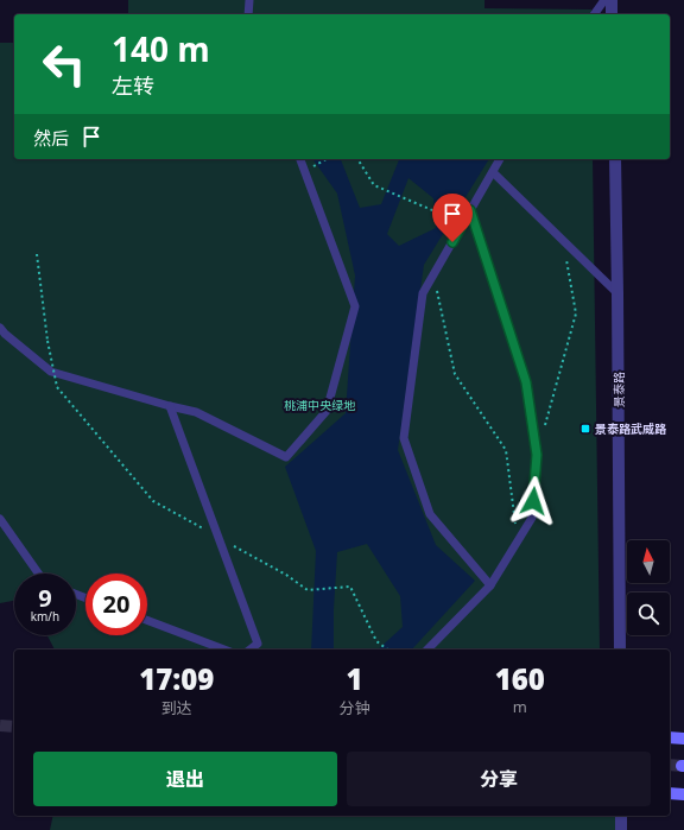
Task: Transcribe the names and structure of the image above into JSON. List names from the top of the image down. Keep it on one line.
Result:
{"streets":{"street":["景泰路"]},"parks":["桃浦中央绿地"],"places":{"transit":["景泰路武威路"]},"north":"top","page":{"turn":["140 m","左转"],"then":"然后","speed":"9 km/h","limit":"20","eta":["17:09","到达","1","分钟","160","m"],"buttons":["退出","分享"]}}
